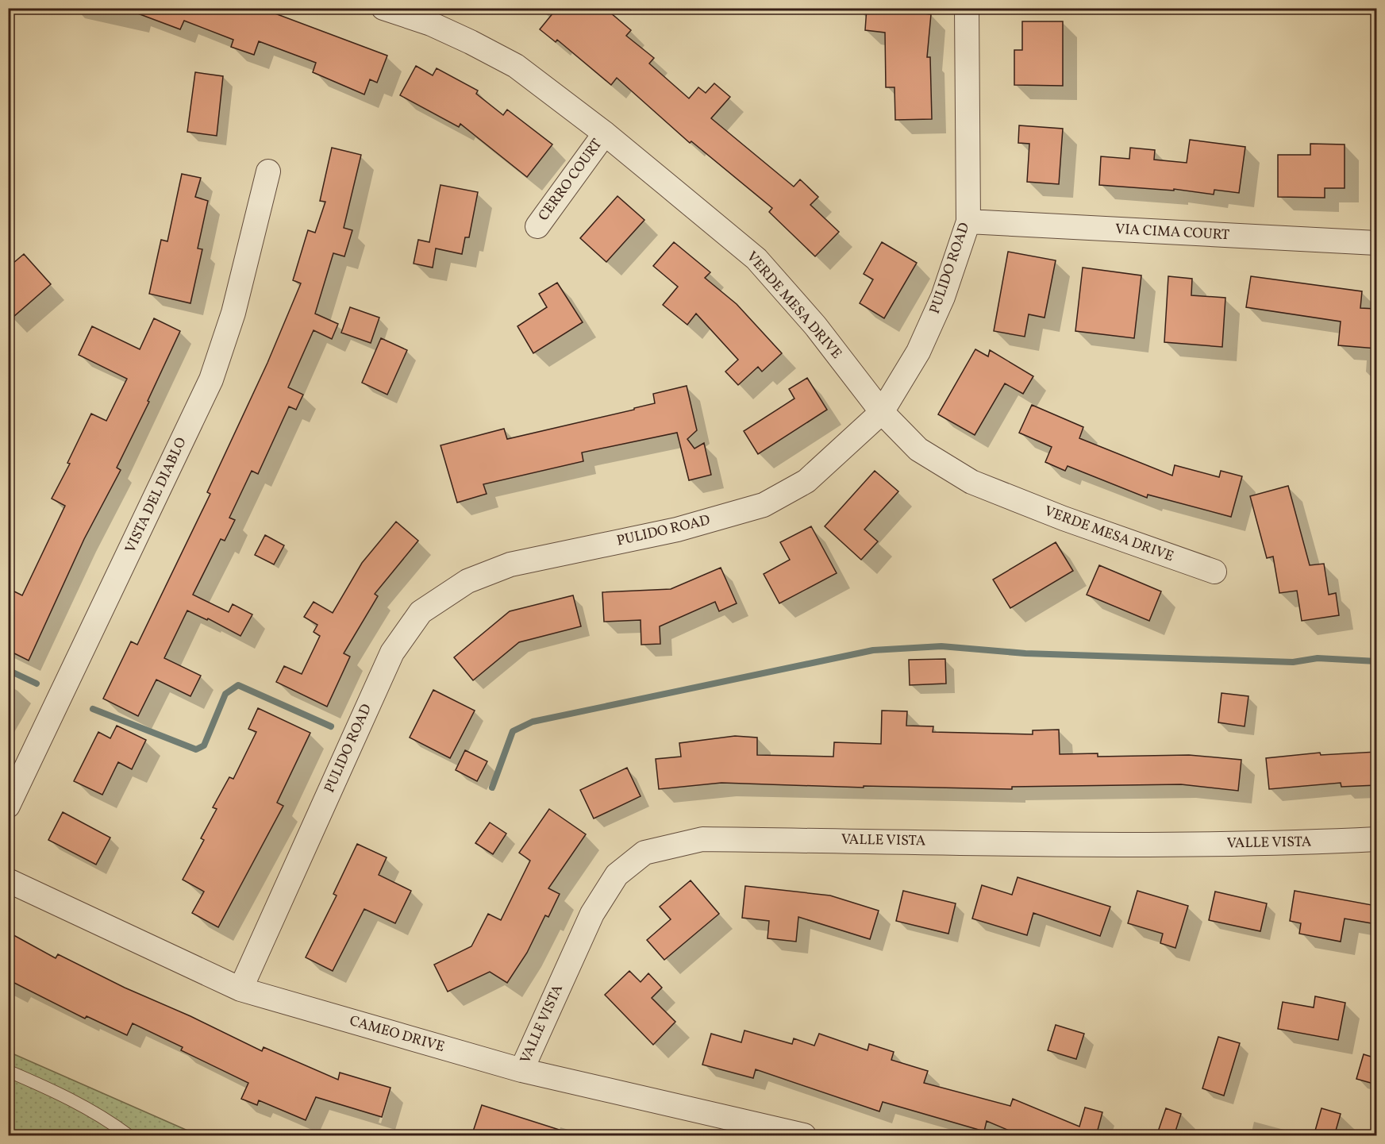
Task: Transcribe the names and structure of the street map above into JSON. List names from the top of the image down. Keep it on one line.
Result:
{"streets":{"street":["CERRO COURT","VIA CIMA COURT","PULIDO ROAD","VERDE MESA DRIVE","VISTA DEL DIABLO","VALLE VISTA","CAMEO DRIVE"]},"crossings":[["CERRO COURT","VERDE MESA DRIVE"],["VIA CIMA COURT","PULIDO ROAD"],["PULIDO ROAD","VERDE MESA DRIVE"],["PULIDO ROAD","CAMEO DRIVE"],["VALLE VISTA","CAMEO DRIVE"]]}
